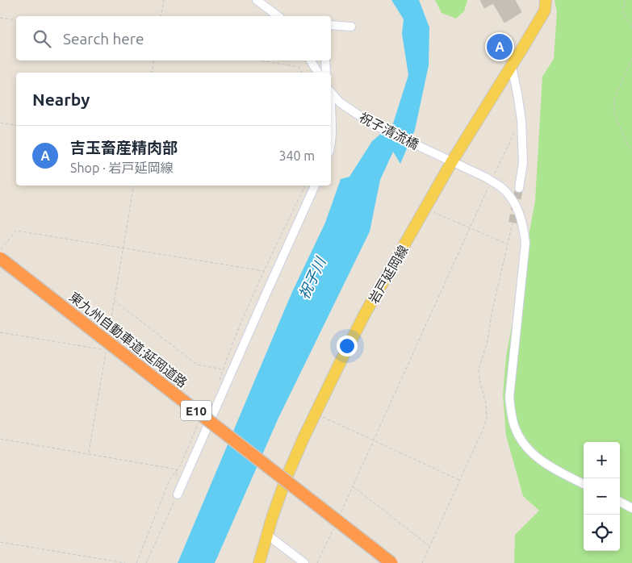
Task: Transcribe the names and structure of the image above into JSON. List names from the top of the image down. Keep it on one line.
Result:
{"streets":{"highway":["東九州自動車道;延岡道路","E10"],"main road":["岩戸延岡線"],"street":["祝子清流橋"]},"crossings":[["祝子清流橋","岩戸延岡線"]],"water":["祝子川"],"page":{"search":"Search here","pins":"A","heading":"Nearby","list":[{"mark":"A","name":"吉玉畜産精肉部","note":"Shop · 岩戸延岡線","value":"340 m"}],"map_buttons":["+","−"]}}
